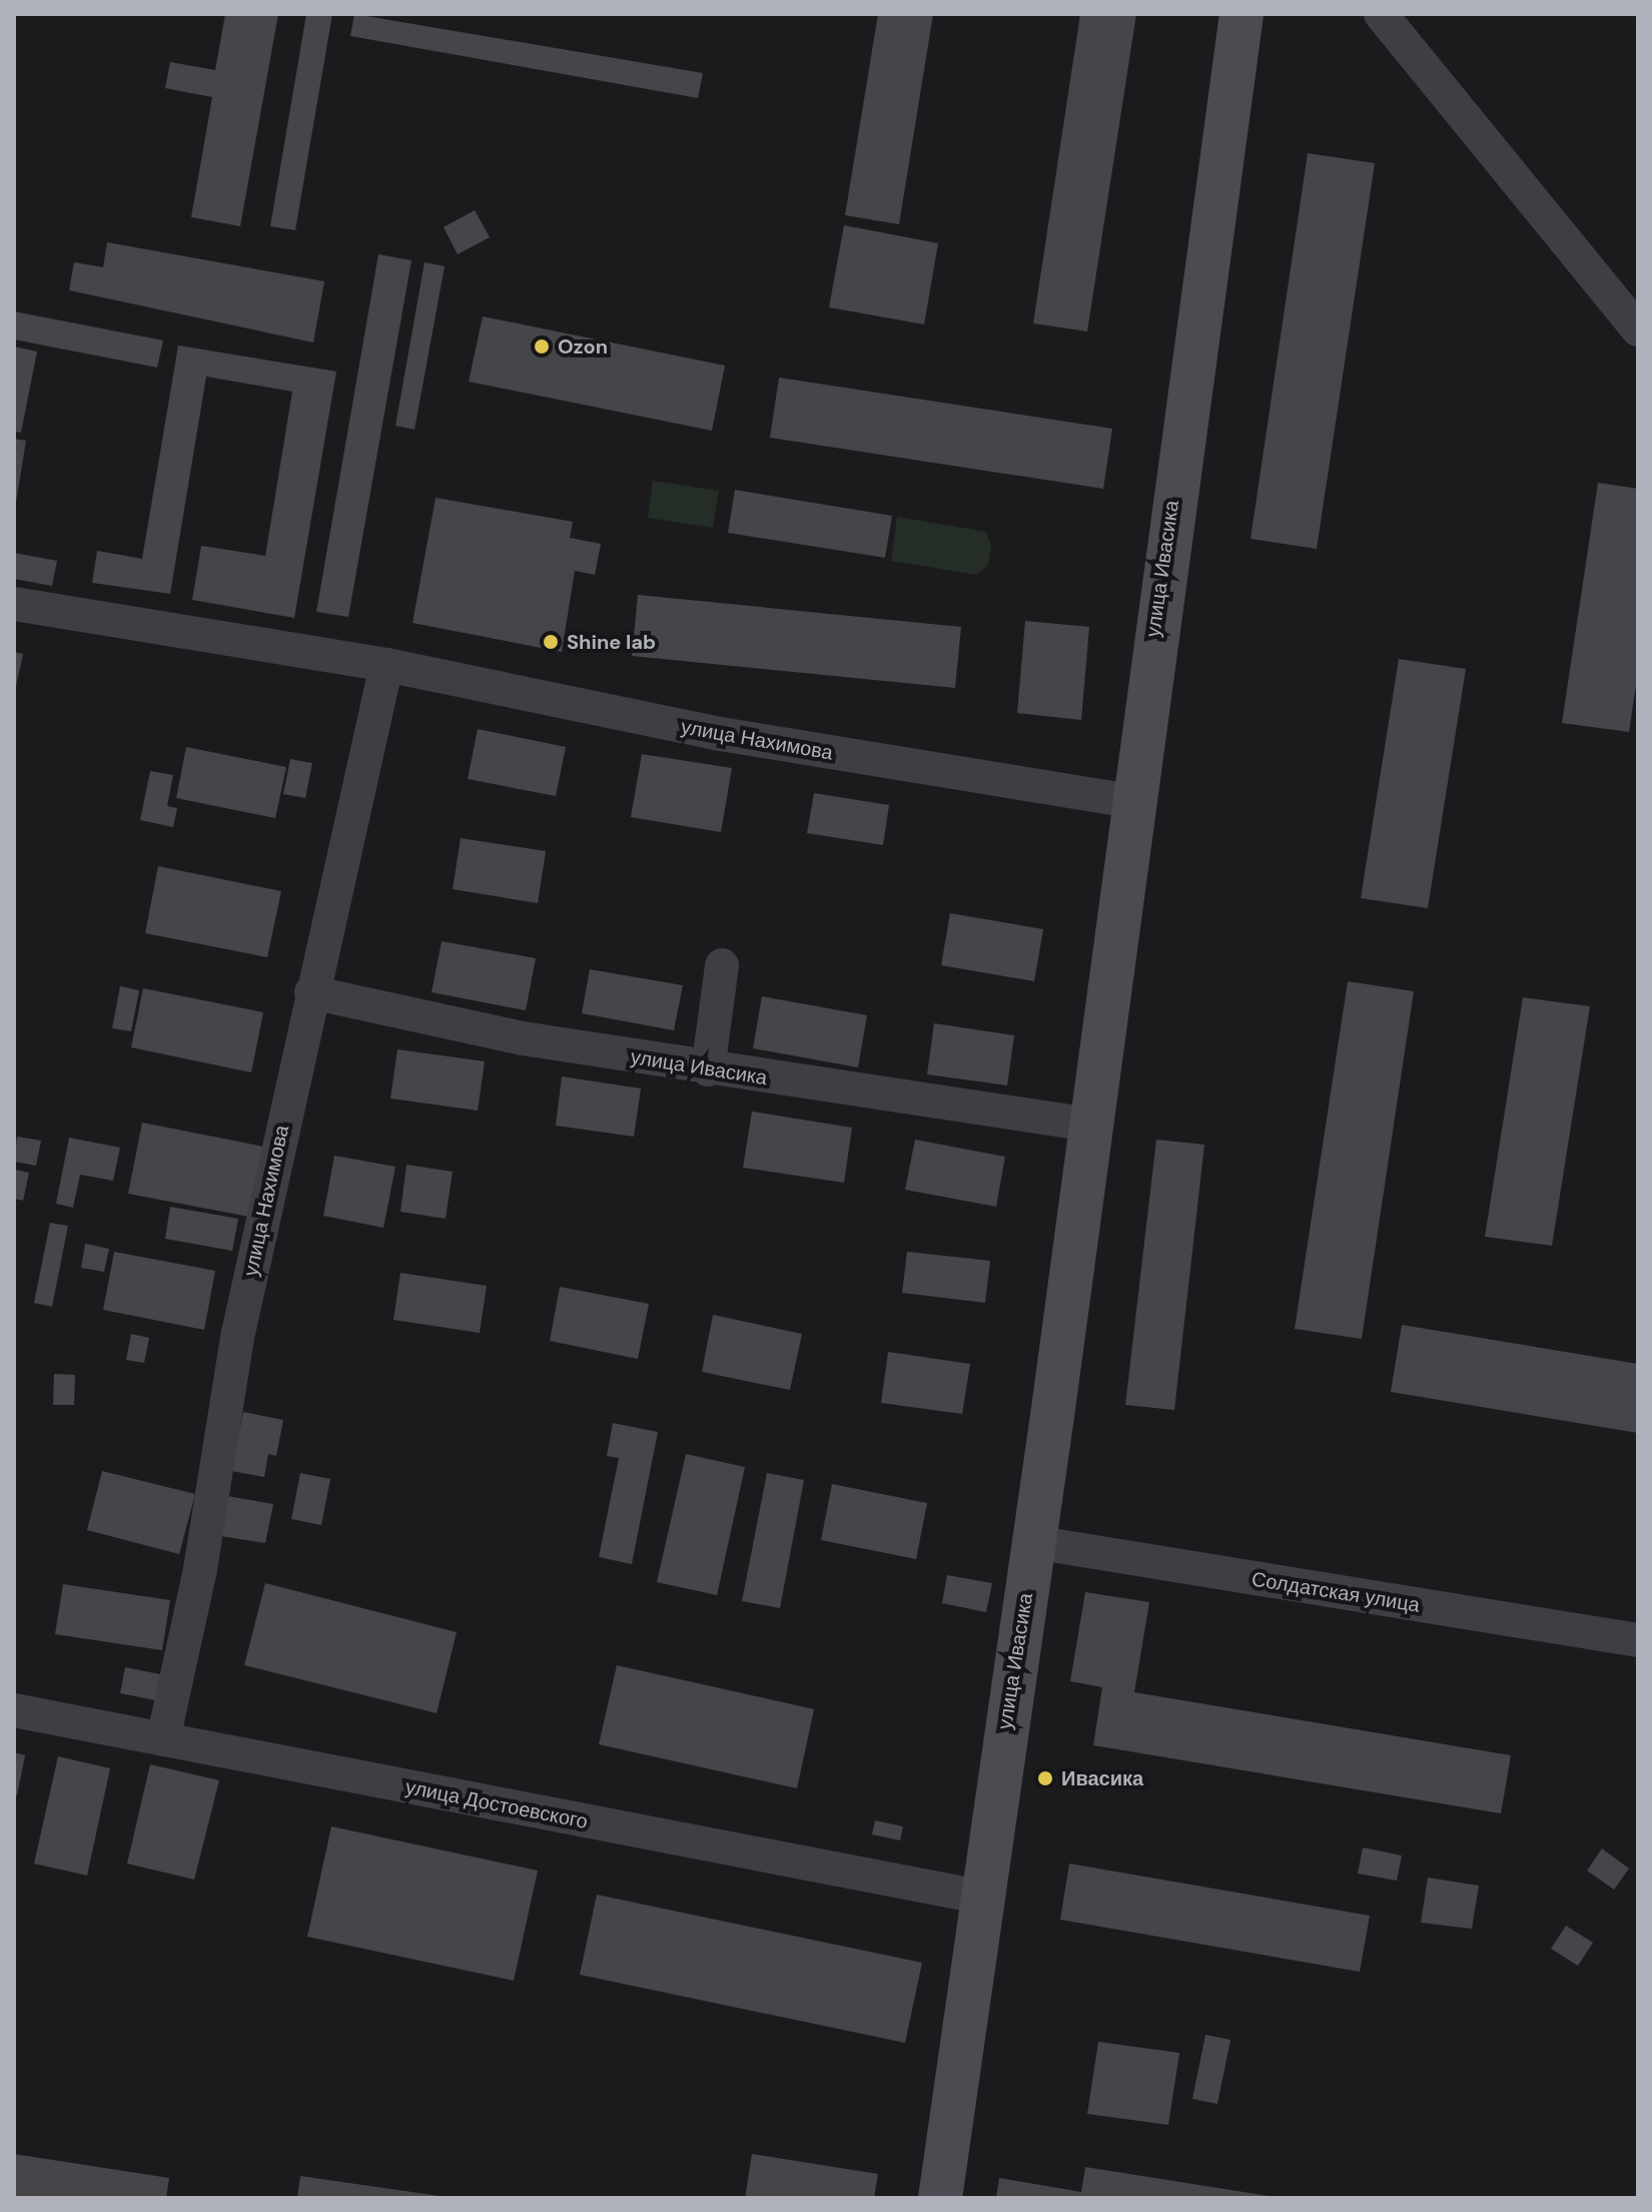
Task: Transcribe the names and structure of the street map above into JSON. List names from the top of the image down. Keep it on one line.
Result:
{"streets":{"main road":["улица Ивасика"],"street":["улица Нахимова","Солдатская улица","улица Достоевского"]},"crossings":[["улица Ивасика","улица Нахимова"],["улица Ивасика","Солдатская улица"],["улица Ивасика","улица Достоевского"],["улица Нахимова","улица Достоевского"]],"places":["Ozon","Shine lab","Ивасика"]}
